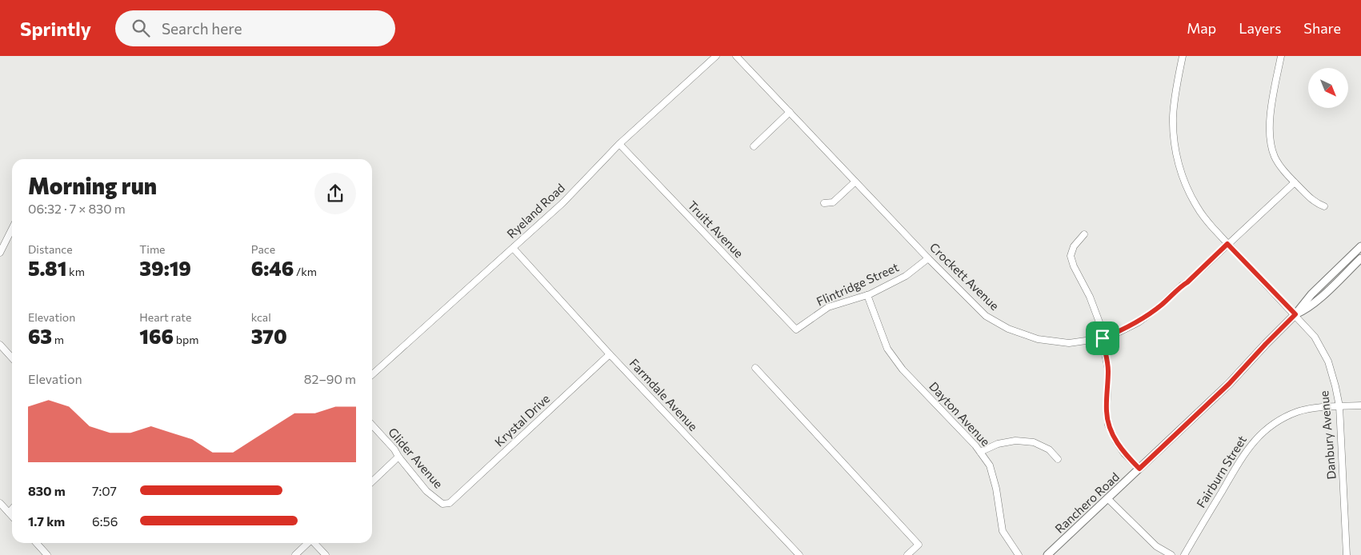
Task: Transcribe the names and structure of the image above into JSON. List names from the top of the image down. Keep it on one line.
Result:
{"streets":{"main road":["Ranchero Road"],"street":["Ryeland Road","Truitt Avenue","Crockett Avenue","Flintridge Street","Farmdale Avenue","Dayton Avenue","Krystal Drive","Danbury Avenue","Glider Avenue","Fairburn Street"]},"crossings":[["Ryeland Road","Truitt Avenue"],["Ryeland Road","Farmdale Avenue"],["Truitt Avenue","Flintridge Street"],["Crockett Avenue","Flintridge Street"],["Crockett Avenue","Danbury Avenue"],["Flintridge Street","Dayton Avenue"],["Farmdale Avenue","Krystal Drive"],["Krystal Drive","Glider Avenue"],["Danbury Avenue","Fairburn Street"],["Danbury Avenue","Ranchero Road"]],"north":"bottom right","page":{"header":"Sprintly","search":"Search here","nav":["Map","Layers","Share"],"heading":["Morning run","06:32 · 7 × 830 m"],"stats":[["Distance","5.81 km"],["Time","39:19"],["Pace","6:46 /km"],["Elevation","63 m"],["Heart rate","166 bpm"],["kcal","370"]],"chart":["Elevation","82–90 m"],"list":[{"name":"830 m","note":"7:07"},{"name":"1.7 km","note":"6:56"}]}}
